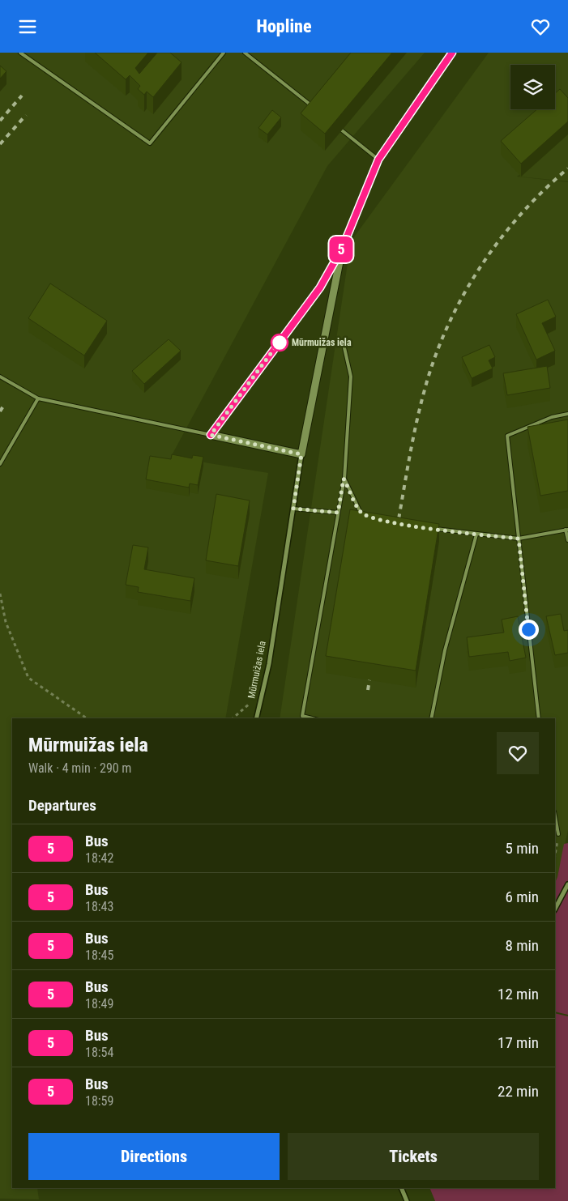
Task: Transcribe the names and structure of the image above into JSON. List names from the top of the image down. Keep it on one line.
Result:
{"streets":{"street":["Mūrmuižas iela"]},"places":["Mūrmuižas iela"],"lines":["bus line 5"],"page":{"header":"Hopline","on_map":"5","heading":[["Mūrmuižas iela","Walk · 4 min · 290 m"],"Departures"],"list":[{"mark":"5","name":"Bus","note":"18:42","value":"5 min"},{"mark":"5","name":"Bus","note":"18:43","value":"6 min"},{"mark":"5","name":"Bus","note":"18:45","value":"8 min"},{"mark":"5","name":"Bus","note":"18:49","value":"12 min"},{"mark":"5","name":"Bus","note":"18:54","value":"17 min"},{"mark":"5","name":"Bus","note":"18:59","value":"22 min"}],"buttons":["Directions","Tickets"]}}
